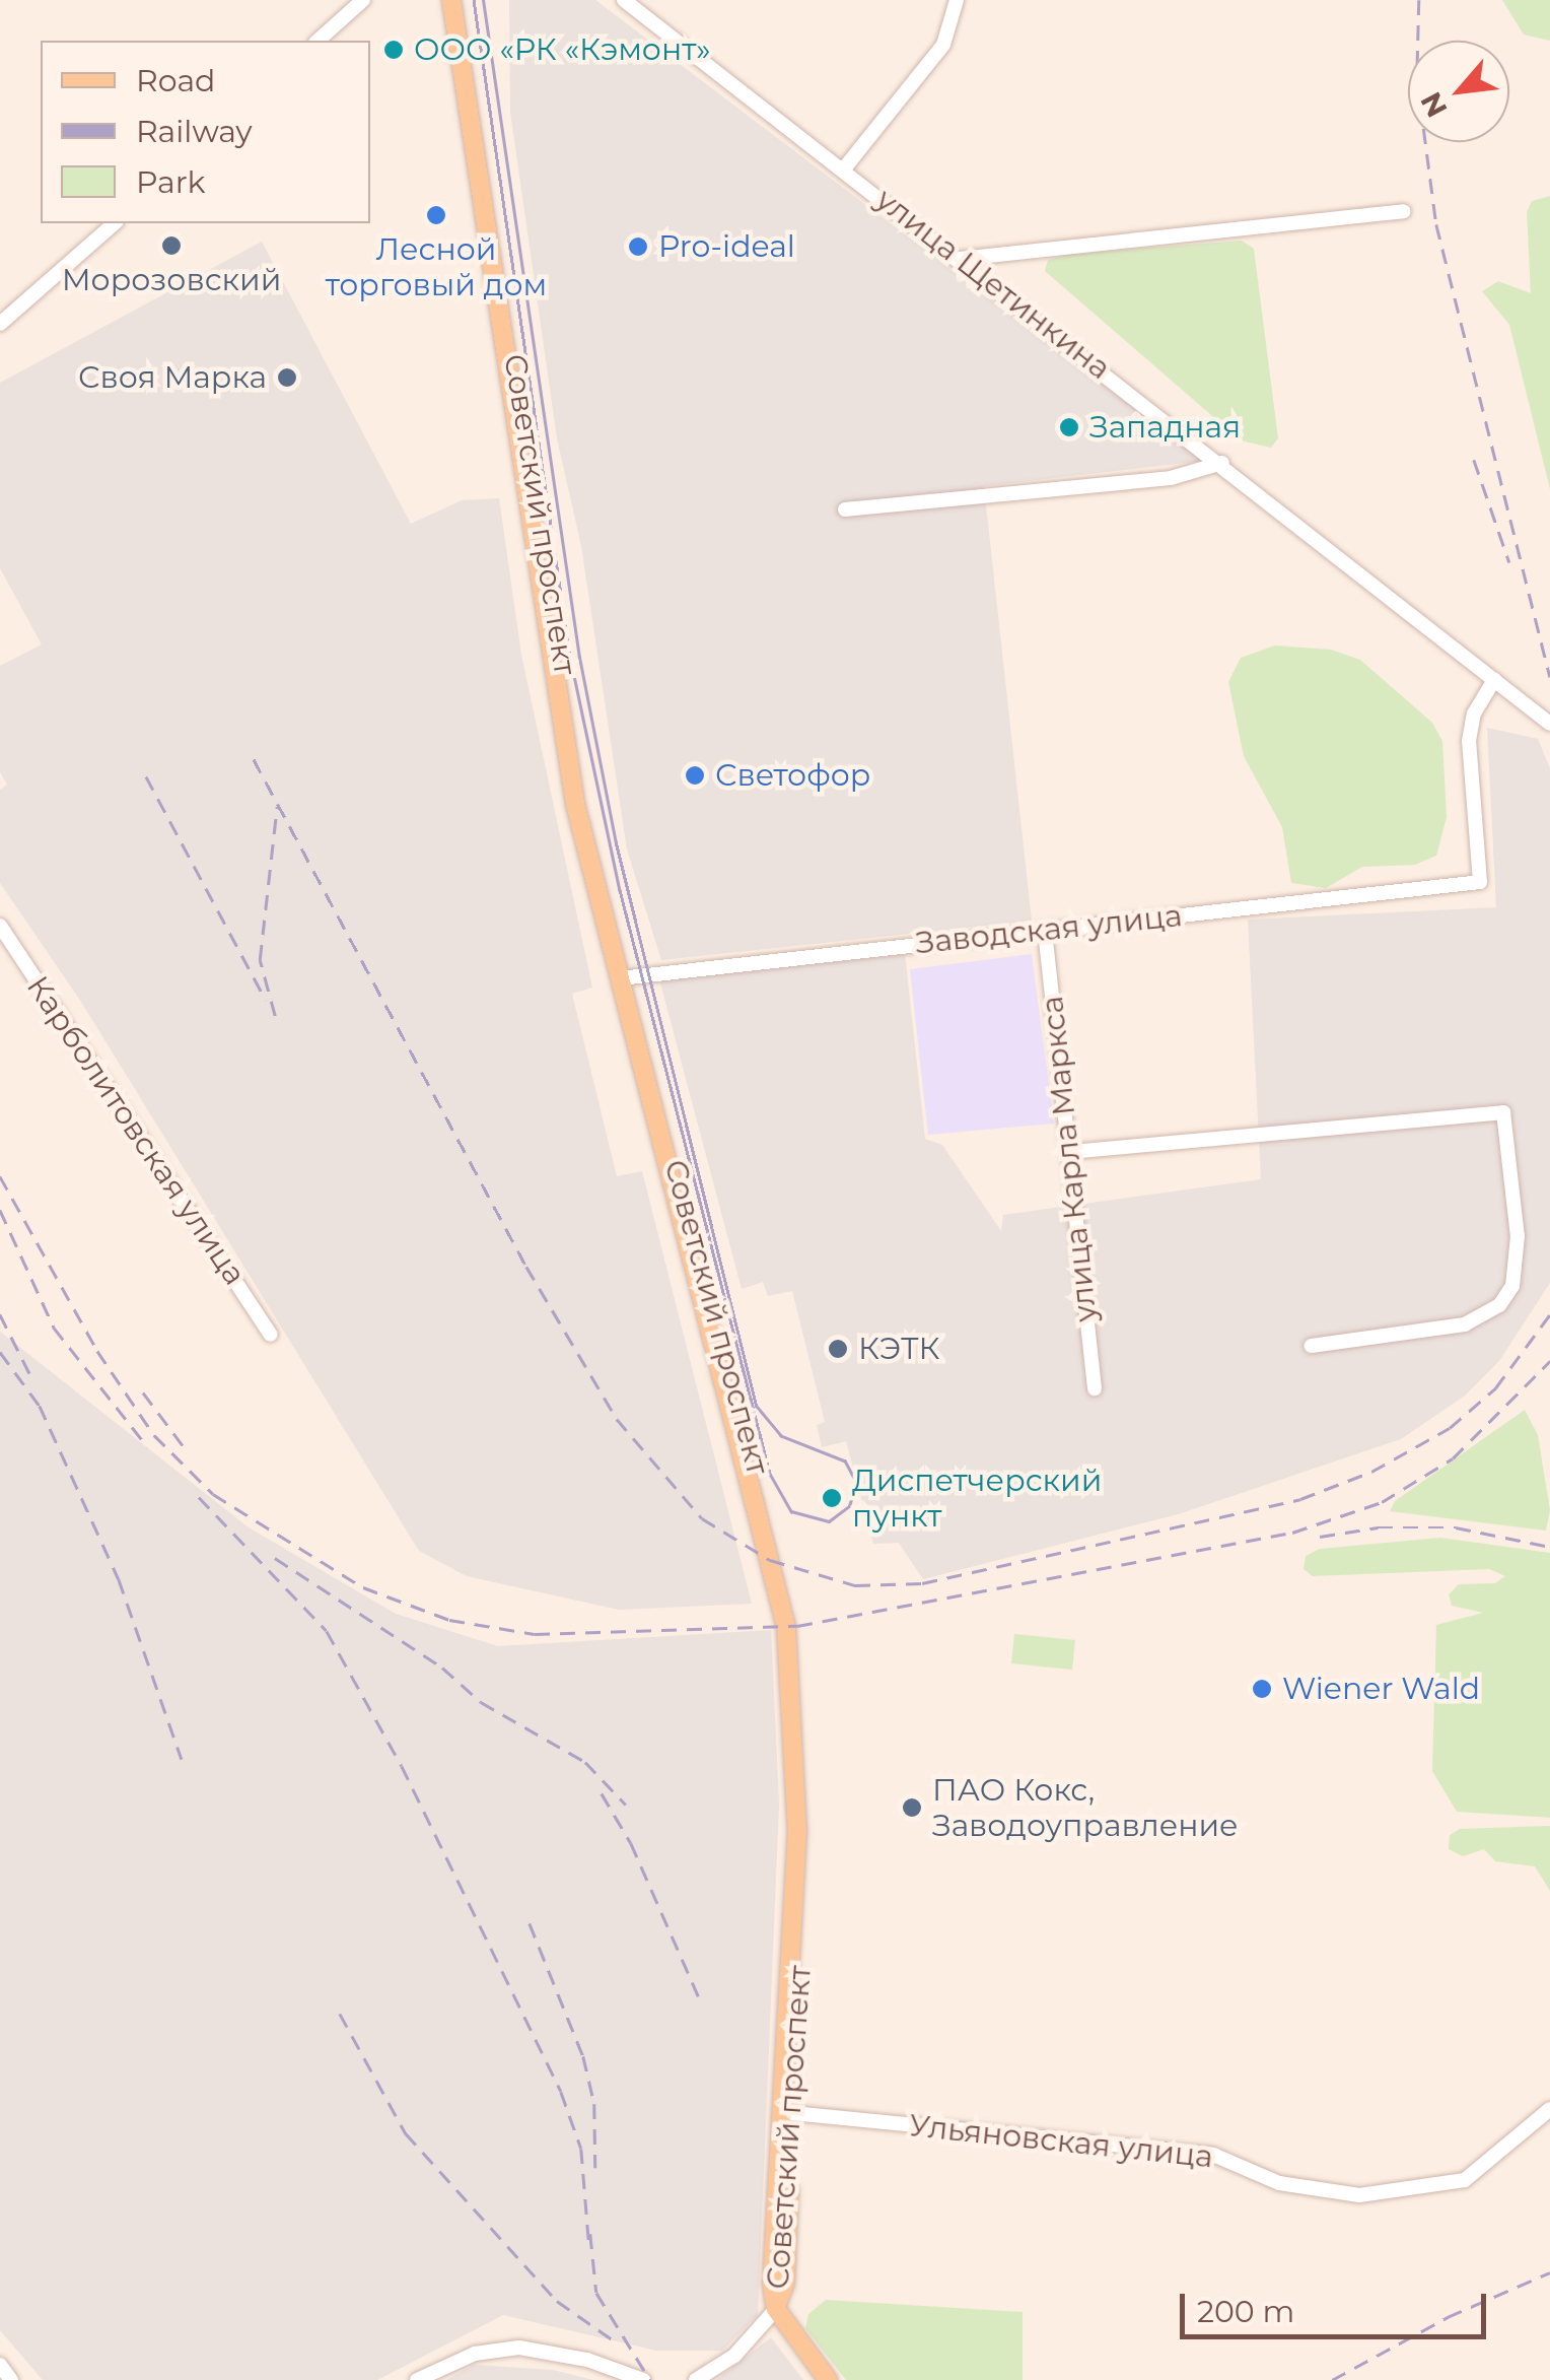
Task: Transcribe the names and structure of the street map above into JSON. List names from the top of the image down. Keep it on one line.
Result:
{"streets":{"main road":["Советский проспект"],"street":["улица Щетинкина","Заводская улица","Карболитовская улица","улица Карла Маркса","Ульяновская улица"]},"crossings":[["улица Щетинкина","Заводская улица"],["Советский проспект","Заводская улица"],["Советский проспект","Ульяновская улица"],["Заводская улица","улица Карла Маркса"]],"places":["ООО «РК «Кэмонт»","Лесной торговый дом","Морозовский","Pro-ideal","Своя Марка","Западная","Светофор","КЭТК","Диспетчерский пункт","Wiener Wald","ПАО Кокс, Заводоуправление"],"legend":["Road","Railway","Park"],"scale_bar":"200 m","north":"bottom left"}
